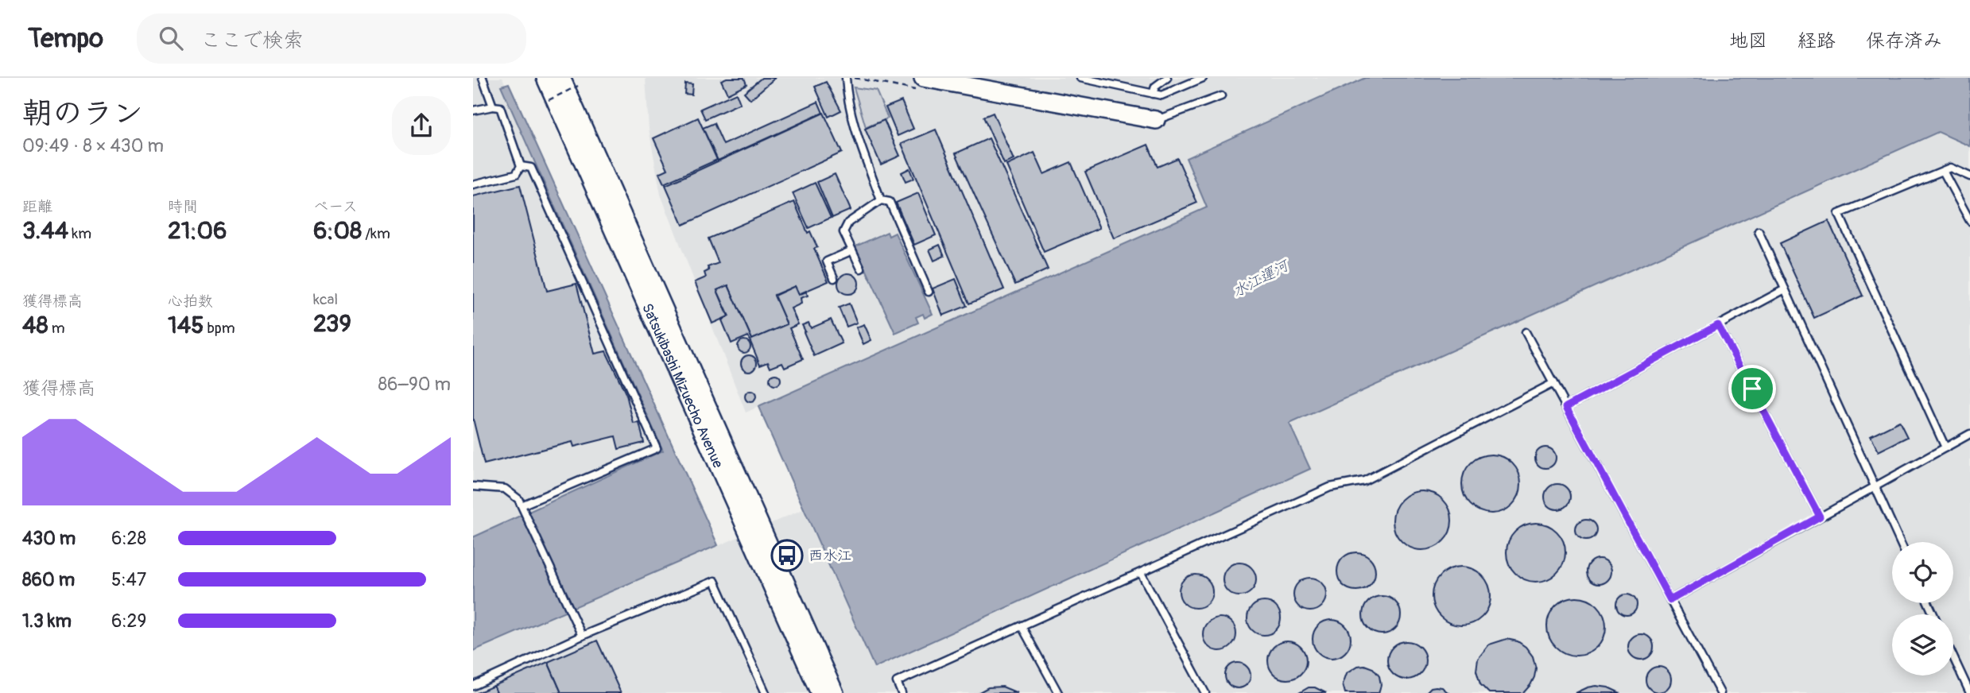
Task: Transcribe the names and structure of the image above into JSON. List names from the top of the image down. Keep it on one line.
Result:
{"streets":{"street":["Satsukibashi Mizuecho Avenue"]},"water":["水江運河"],"places":{"bus stop":["西水江"]},"page":{"header":"Tempo","search":"ここで検索","nav":["地図","経路","保存済み"],"heading":["朝のラン","09:49 · 8 × 430 m"],"stats":[["距離","3.44 km"],["時間","21:06"],["ペース","6:08 /km"],["獲得標高","48 m"],["心拍数","145 bpm"],["kcal","239"]],"chart":["獲得標高","86–90 m"],"list":[{"name":"430 m","note":"6:28"},{"name":"860 m","note":"5:47"},{"name":"1.3 km","note":"6:29"}]}}
